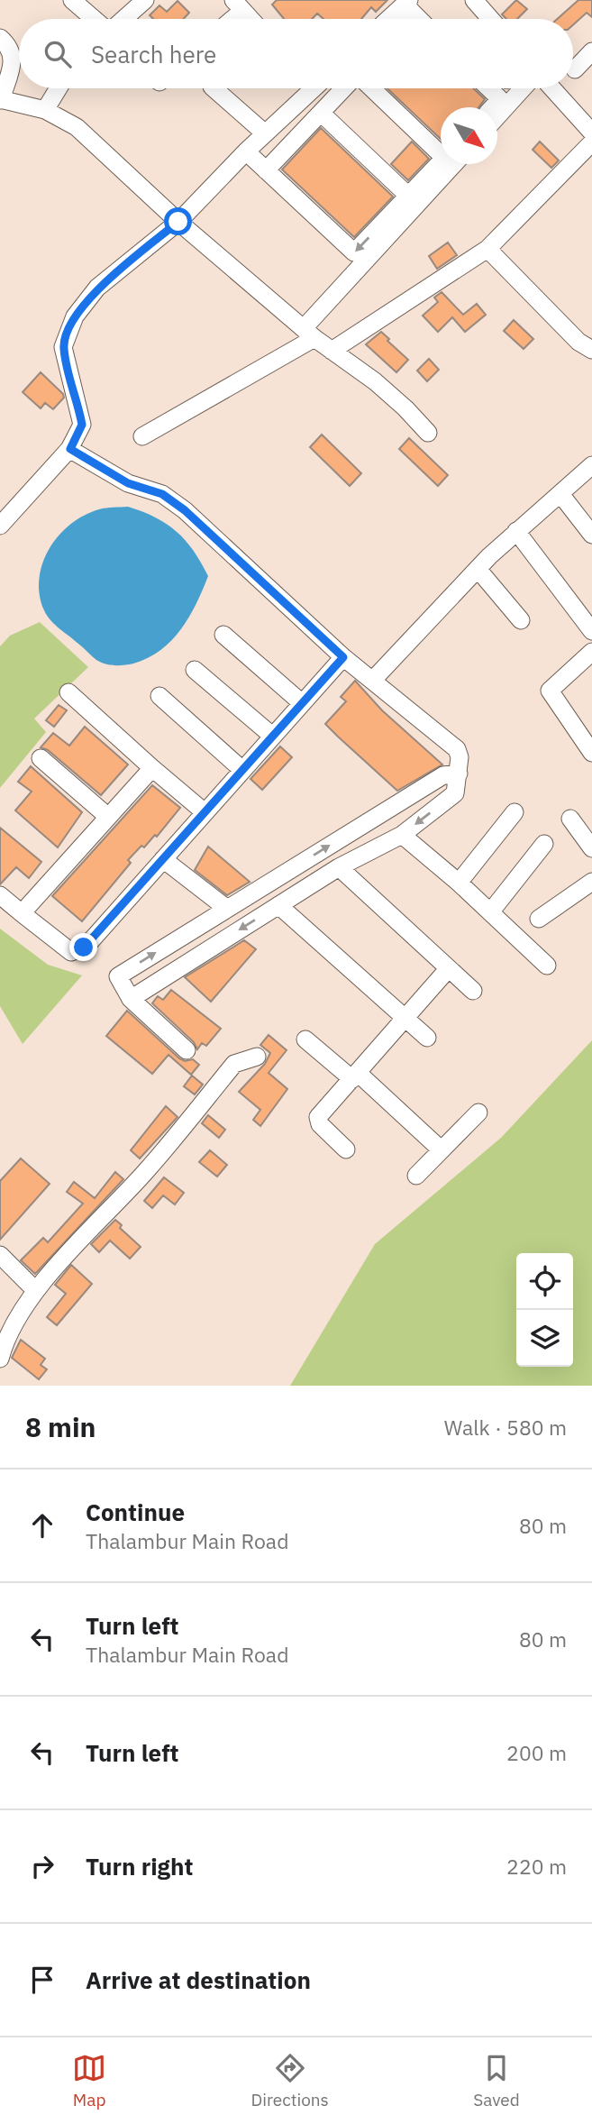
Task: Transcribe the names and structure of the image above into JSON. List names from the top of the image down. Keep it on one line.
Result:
{"north":"bottom right","page":{"search":"Search here","heading":["8 min","Walk · 580 m"],"list":[["Continue","Thalambur Main Road","80 m"],["Turn left","Thalambur Main Road","80 m"],["Turn left","200 m"],["Turn right","220 m"],"Arrive at destination"],"nav":["Map","Directions","Saved"]}}
